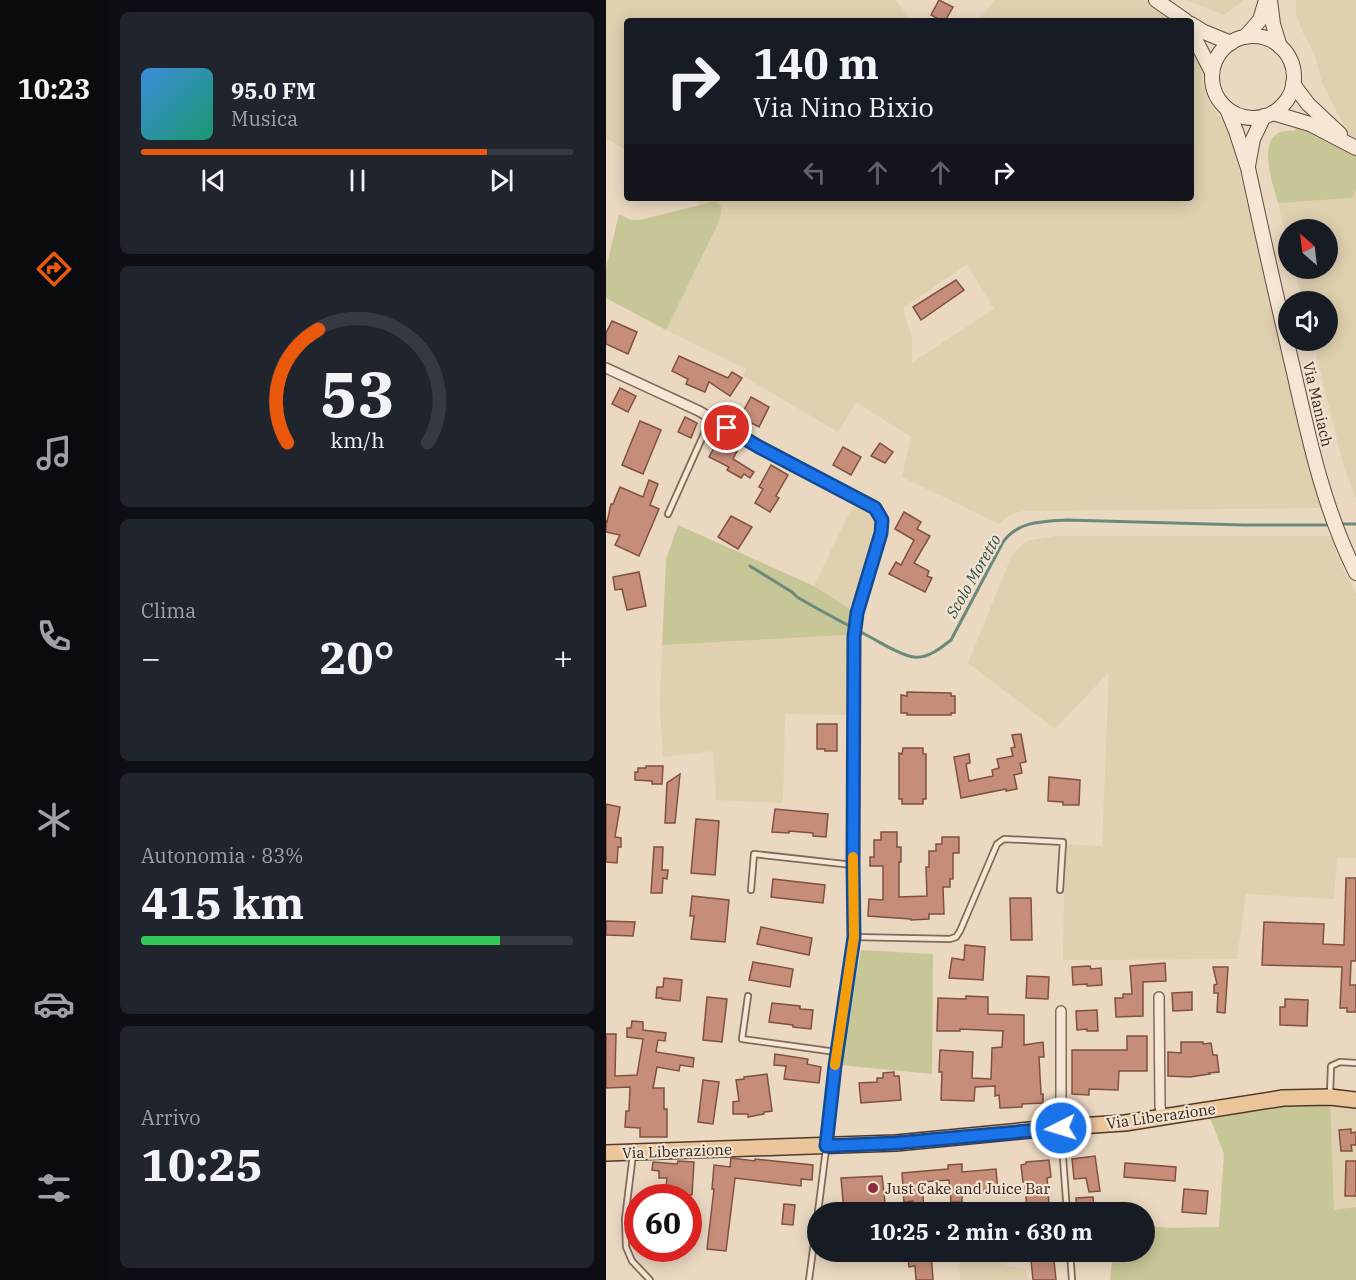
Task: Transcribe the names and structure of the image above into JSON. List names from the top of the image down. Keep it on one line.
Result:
{"streets":{"main road":["Via Maniach","Via Liberazione"]},"water":["Scolo Moretto"],"places":["Just Cake and Juice Bar"],"north":"top left","page":{"tabs":"10:23","turn":["140 m","Via Nino Bixio"],"song":["95.0 FM","Musica"],"tile":["Clima",["Autonomia · 83%","415 km"],["Arrivo","10:25"]],"heat":["−","20°","+"],"limit":"60","trip":"10:25 · 2 min · 630 m","gauge":["53","km/h"]}}
